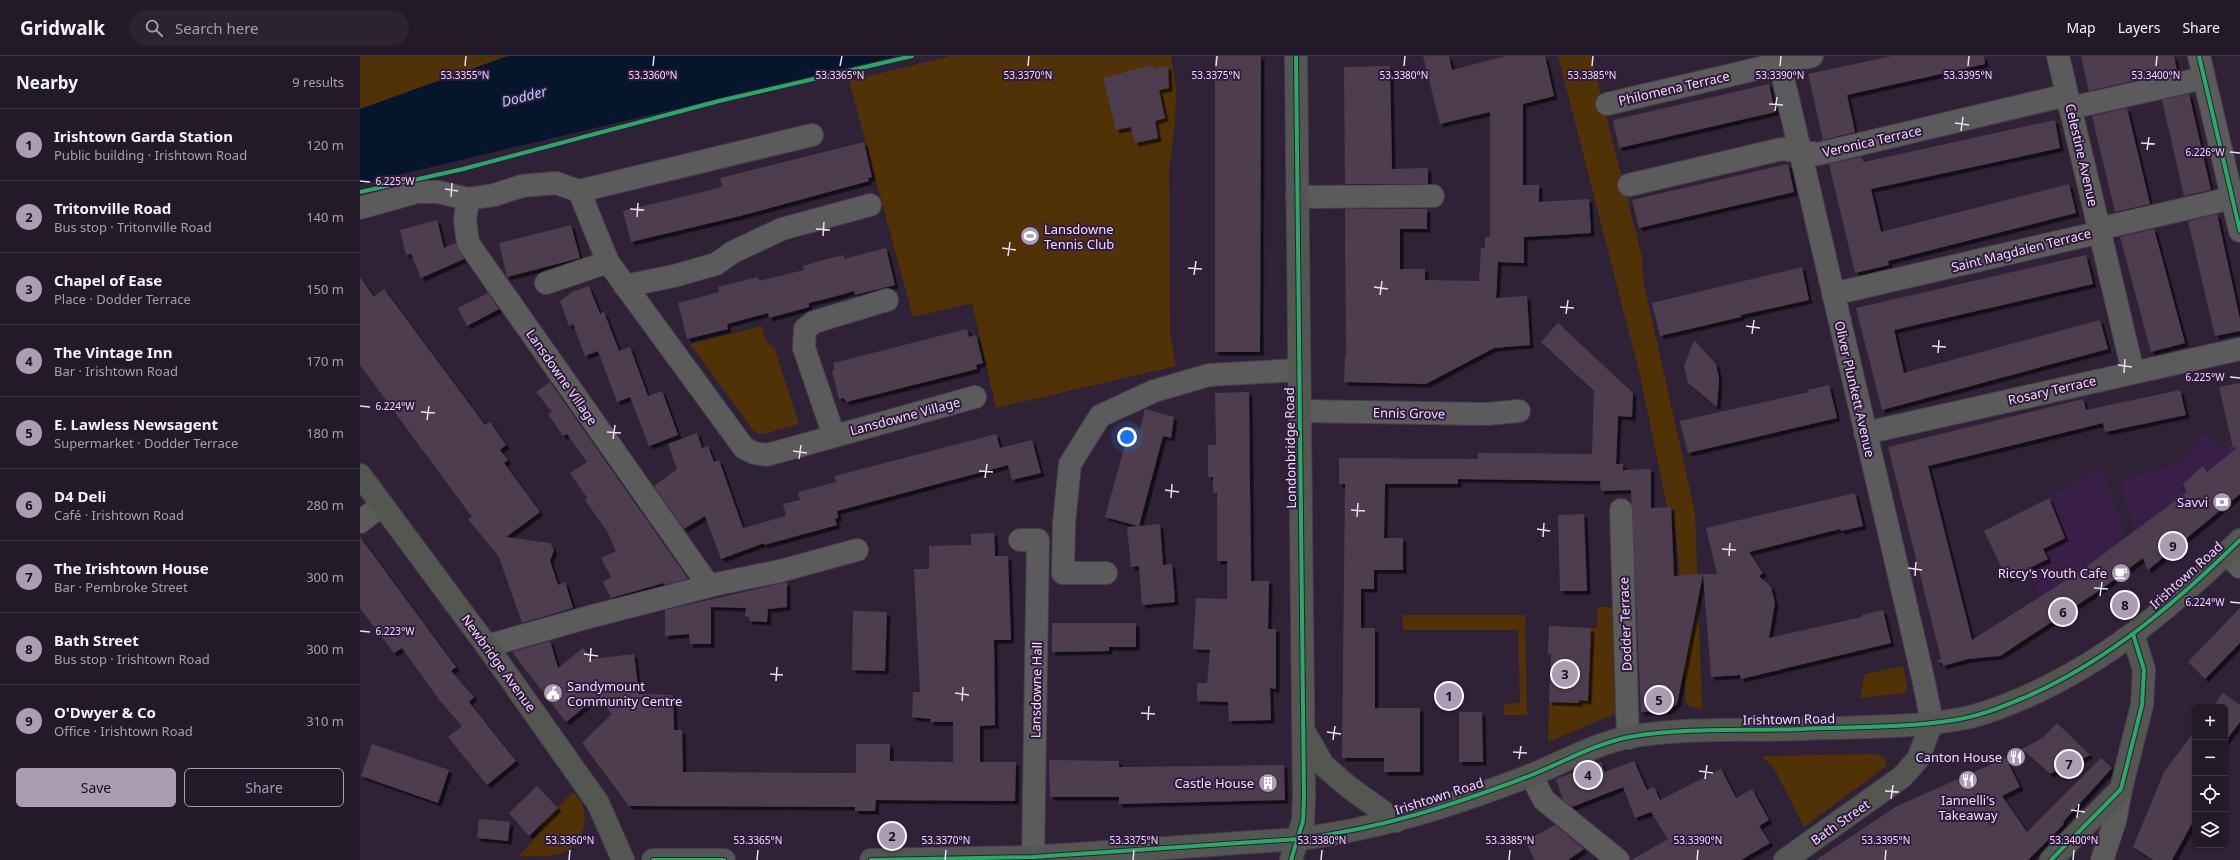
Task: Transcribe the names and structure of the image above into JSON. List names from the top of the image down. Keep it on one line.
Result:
{"streets":{"street":["Philomena Terrace","Veronica Terrace","Celestine Avenue","Saint Magdalen Terrace","Lansdowne Village","Oliver Plunkett Avenue","Rosary Terrace","Ennis Grove","Londonbridge Road","Irishtown Road","Dodder Terrace","Newbridge Avenue","Lansdowne Hall","Bath Street"]},"crossings":[["Philomena Terrace","Oliver Plunkett Avenue"],["Veronica Terrace","Celestine Avenue"],["Veronica Terrace","Oliver Plunkett Avenue"],["Celestine Avenue","Saint Magdalen Terrace"],["Celestine Avenue","Rosary Terrace"],["Saint Magdalen Terrace","Oliver Plunkett Avenue"],["Oliver Plunkett Avenue","Rosary Terrace"],["Oliver Plunkett Avenue","Irishtown Road"],["Oliver Plunkett Avenue","Bath Street"],["Ennis Grove","Londonbridge Road"],["Londonbridge Road","Irishtown Road"],["Irishtown Road","Dodder Terrace"],["Irishtown Road","Lansdowne Hall"],["Irishtown Road","Bath Street"]],"water":["Dodder"],"places":{"sports":["Lansdowne Tennis Club"],"bank":["Savvi"],"cafe":["Riccy's Youth Cafe"],"public building":["Sandymount Community Centre"],"restaurant":["Canton House","Iannelli's Takeaway"],"building":["Castle House"]},"page":{"header":"Gridwalk","search":"Search here","nav":["Map","Layers","Share"],"heading":["Nearby","9 results"],"list":[{"mark":"1","name":"Irishtown Garda Station","note":"Public building · Irishtown Road","value":"120 m"},{"mark":"2","name":"Tritonville Road","note":"Bus stop · Tritonville Road","value":"140 m"},{"mark":"3","name":"Chapel of Ease","note":"Place · Dodder Terrace","value":"150 m"},{"mark":"4","name":"The Vintage Inn","note":"Bar · Irishtown Road","value":"170 m"},{"mark":"5","name":"E. Lawless Newsagent","note":"Supermarket · Dodder Terrace","value":"180 m"},{"mark":"6","name":"D4 Deli","note":"Café · Irishtown Road","value":"280 m"},{"mark":"7","name":"The Irishtown House","note":"Bar · Pembroke Street","value":"300 m"},{"mark":"8","name":"Bath Street","note":"Bus stop · Irishtown Road","value":"300 m"},{"mark":"9","name":"O'Dwyer & Co","note":"Office · Irishtown Road","value":"310 m"}],"pins":["9","8","6","3","1","5","7","4","2"],"map_buttons":["+","−"],"buttons":["Save","Share"]},"coordinates":["53.3355°N","53.3360°N","53.3365°N","53.3370°N","53.3375°N","53.3380°N","53.3385°N","53.3390°N","53.3395°N","53.3400°N","6.226°W","6.225°W","6.224°W","6.223°W"]}
